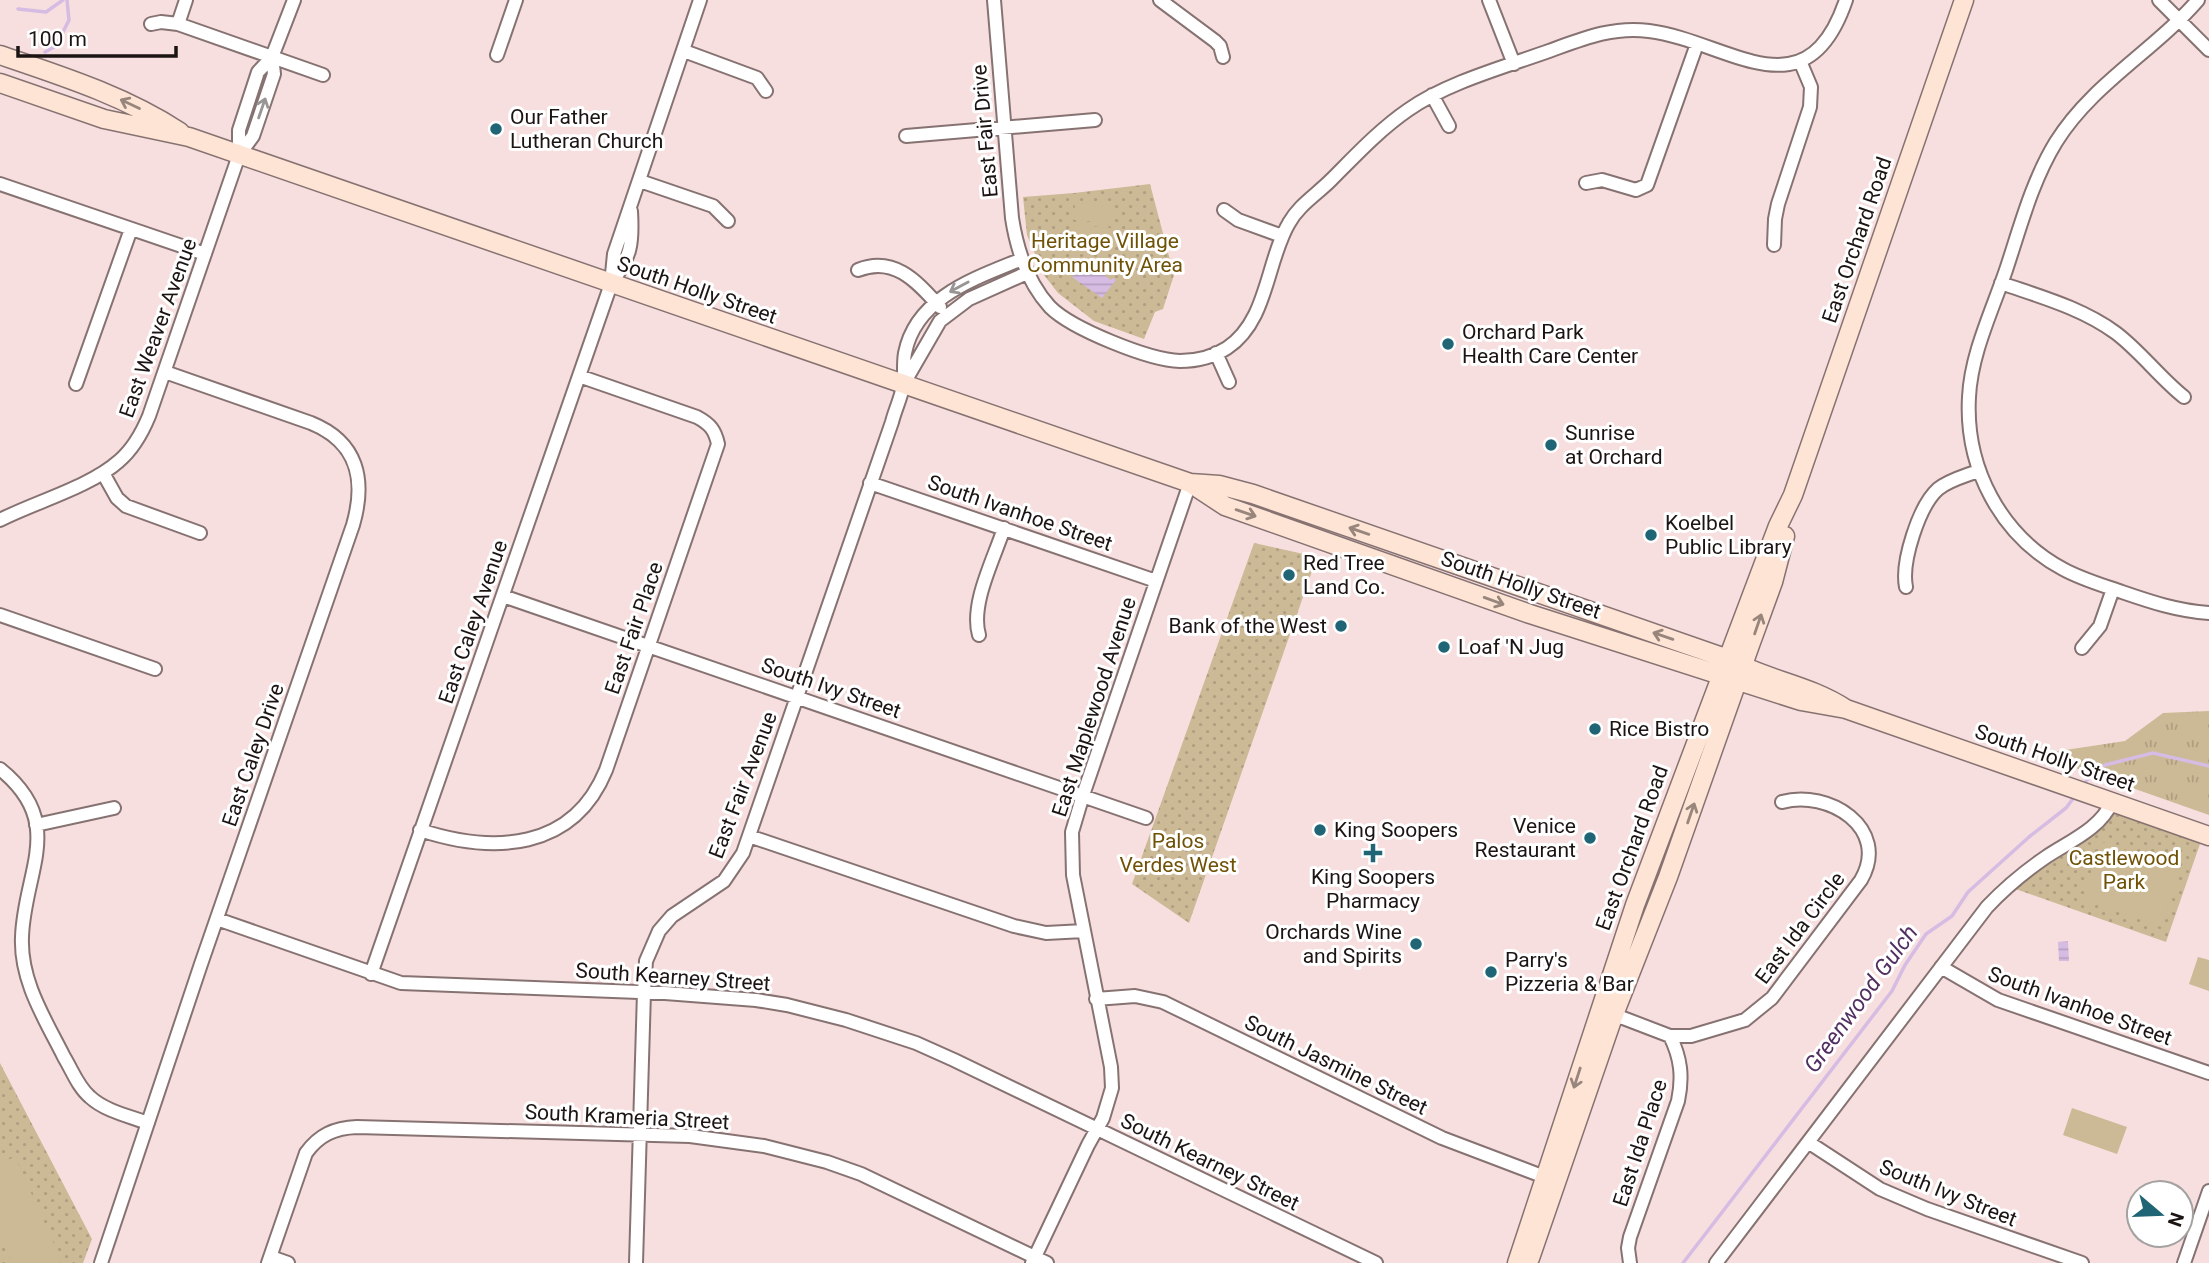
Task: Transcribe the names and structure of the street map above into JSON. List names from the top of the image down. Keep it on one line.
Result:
{"streets":{"main road":["East Orchard Road","South Holly Street"],"street":["East Fair Drive","East Weaver Avenue","South Ivanhoe Street","East Caley Avenue","East Fair Place","South Ivy Street","East Maplewood Avenue","East Caley Drive","East Fair Avenue","East Ida Circle","South Kearney Street","South Jasmine Street","South Krameria Street","East Ida Place"]},"crossings":[["East Fair Drive","East Fair Avenue"],["East Orchard Road","South Holly Street"],["East Orchard Road","East Ida Circle"],["East Orchard Road","South Jasmine Street"],["South Holly Street","East Weaver Avenue"],["South Holly Street","East Caley Avenue"],["South Holly Street","East Maplewood Avenue"],["South Holly Street","East Fair Avenue"],["East Weaver Avenue","East Caley Drive"],["South Ivanhoe Street","East Maplewood Avenue"],["South Ivanhoe Street","East Fair Avenue"],["East Caley Avenue","East Fair Place"],["East Caley Avenue","South Ivy Street"],["East Caley Avenue","South Kearney Street"],["East Fair Place","South Ivy Street"],["South Ivy Street","East Maplewood Avenue"],["South Ivy Street","East Fair Avenue"],["East Maplewood Avenue","South Kearney Street"],["East Maplewood Avenue","South Jasmine Street"],["East Maplewood Avenue","South Krameria Street"],["East Caley Drive","South Kearney Street"],["East Fair Avenue","South Kearney Street"],["East Fair Avenue","South Krameria Street"],["East Ida Circle","East Ida Place"]],"water":["Greenwood Gulch"],"parks":["Heritage Village Community Area","Palos Verdes West","Castlewood Park"],"places":{"other":["Our Father Lutheran Church","Orchard Park Health Care Center","Sunrise at Orchard","Koelbel Public Library","Red Tree Land Co.","Bank of the West","Loaf 'N Jug","Rice Bistro","King Soopers","Venice Restaurant","Orchards Wine and Spirits","Parry's Pizzeria & Bar"],"health":["King Soopers Pharmacy"]},"scale_bar":"100 m","north":"right"}
